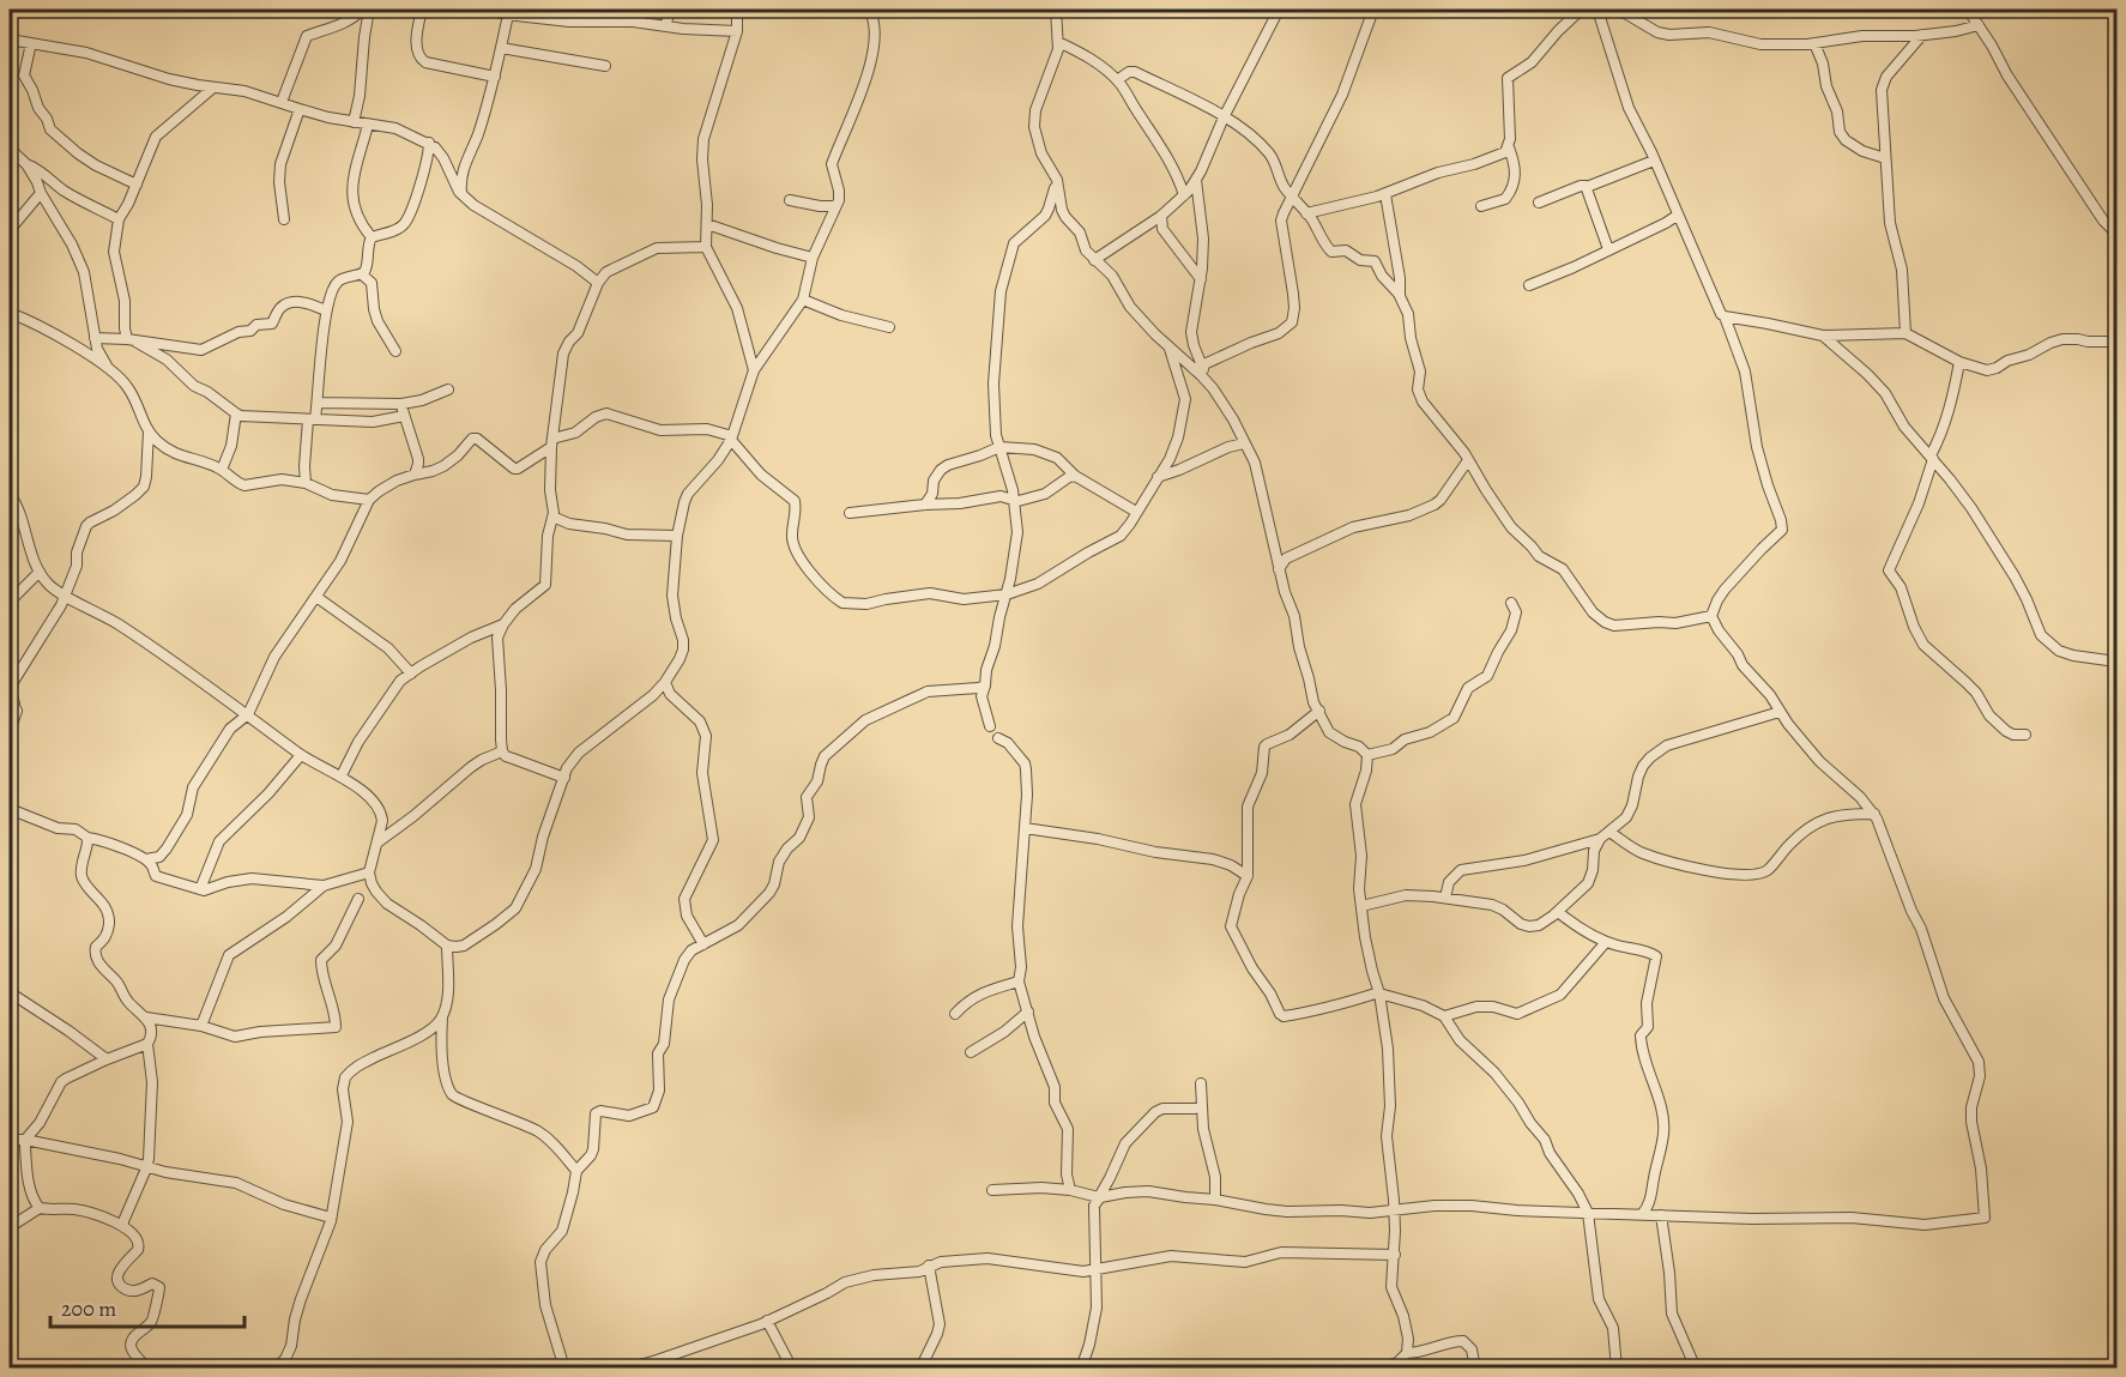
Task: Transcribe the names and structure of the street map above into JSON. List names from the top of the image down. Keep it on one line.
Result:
{"scale_bar":"200 m"}
